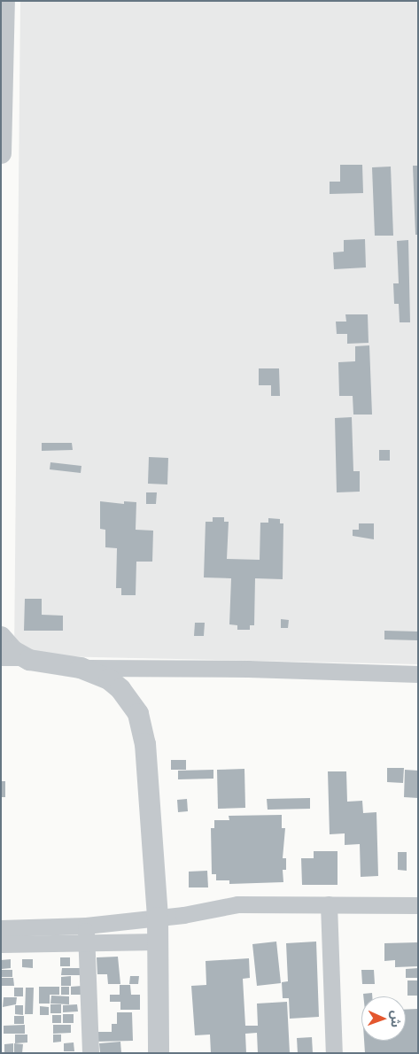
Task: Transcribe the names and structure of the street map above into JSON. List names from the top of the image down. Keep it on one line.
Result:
{"north":"right"}
